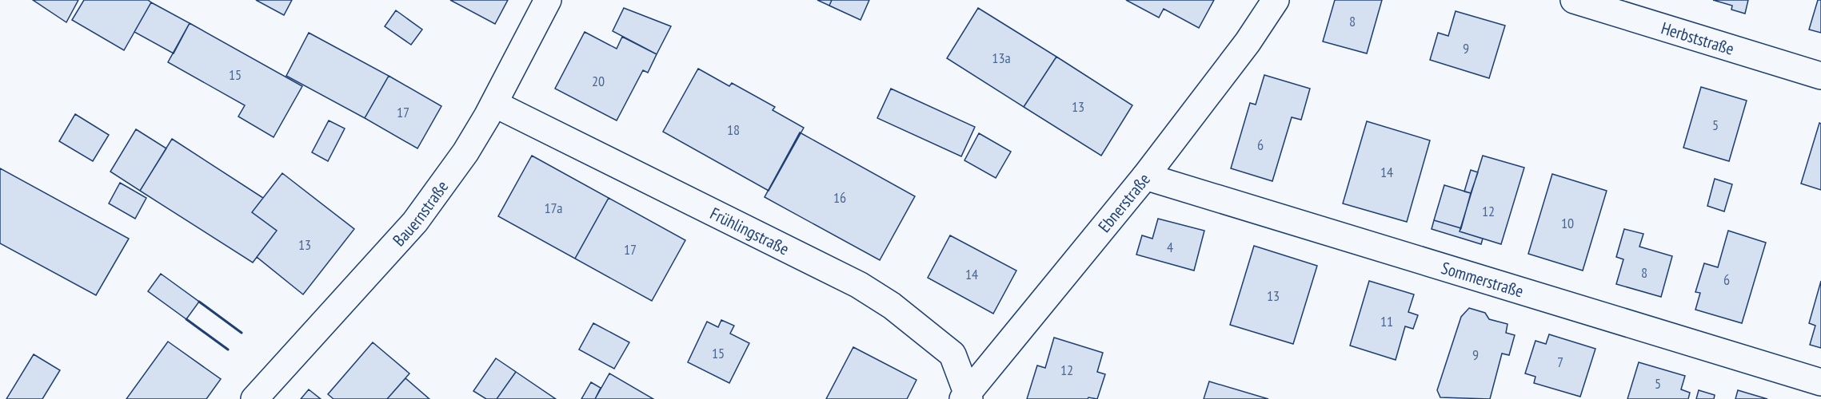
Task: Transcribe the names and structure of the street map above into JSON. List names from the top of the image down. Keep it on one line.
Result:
{"streets":{"street":["Herbststraße","Ebnerstraße","Bauernstraße","Frühlingstraße","Sommerstraße"]},"crossings":[["Ebnerstraße","Frühlingstraße"],["Ebnerstraße","Sommerstraße"],["Bauernstraße","Frühlingstraße"]],"house_numbers":["8","9","13a","15","20","13","17","5","18","6","14","16","17a","12","10","13","4","17","8","14","6","13","11","15","9","7","12","5"]}
